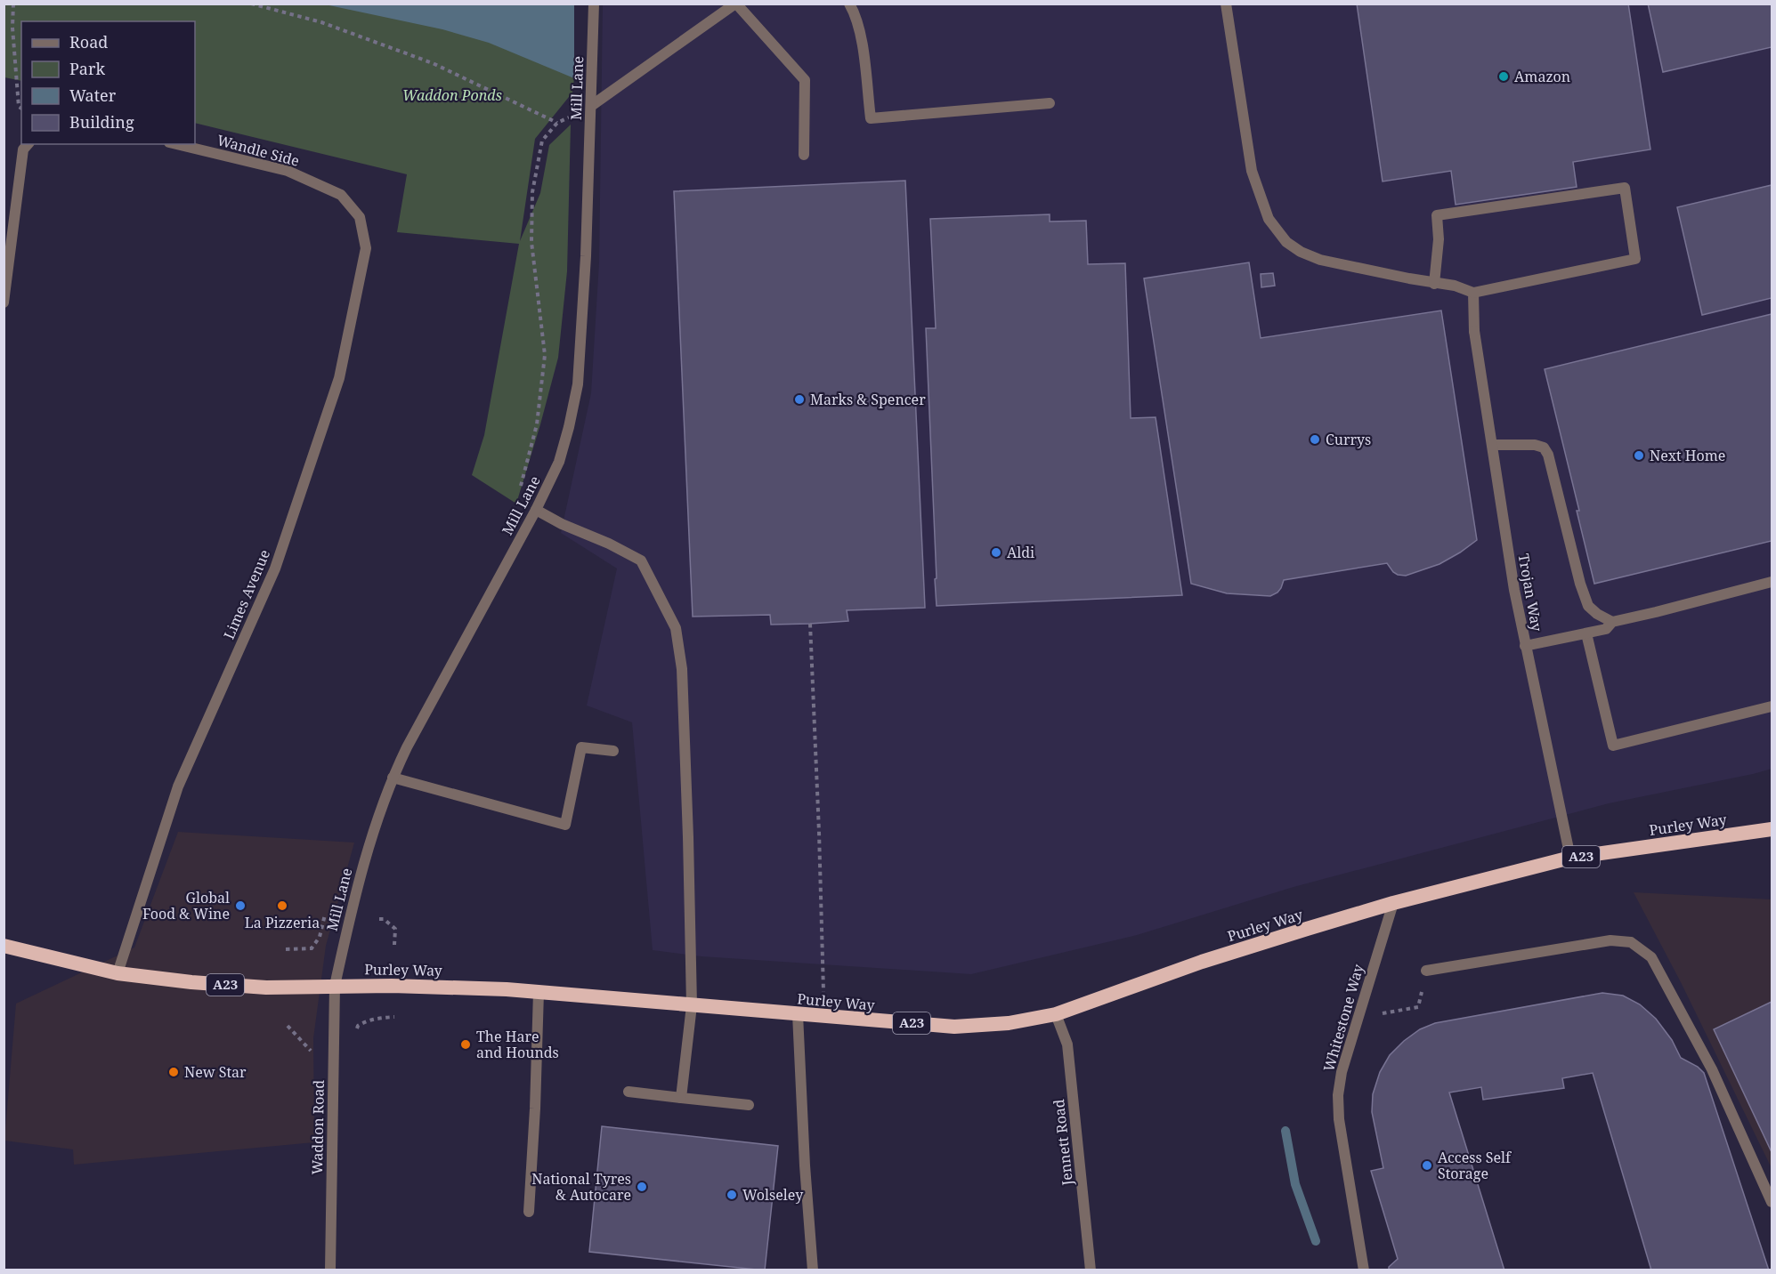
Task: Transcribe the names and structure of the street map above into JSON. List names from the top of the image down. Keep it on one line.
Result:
{"streets":{"highway":["Purley Way","A23"],"street":["Mill Lane","Wandle Side","Trojan Way","Limes Avenue","Whitestone Way","Waddon Road","Jennett Road"]},"crossings":[["Mill Lane","Purley Way"],["Mill Lane","Waddon Road"],["Wandle Side","Limes Avenue"],["Trojan Way","Purley Way"],["Limes Avenue","Purley Way"],["Purley Way","Whitestone Way"],["Purley Way","Waddon Road"],["Purley Way","Jennett Road"]],"parks":["Waddon Ponds"],"places":["Amazon","Marks & Spencer","Currys","Next Home","Aldi","Global Food & Wine","La Pizzeria","The Hare and Hounds","New Star","Access Self Storage","National Tyres & Autocare","Wolseley"],"legend":["Road","Park","Water","Building"]}
